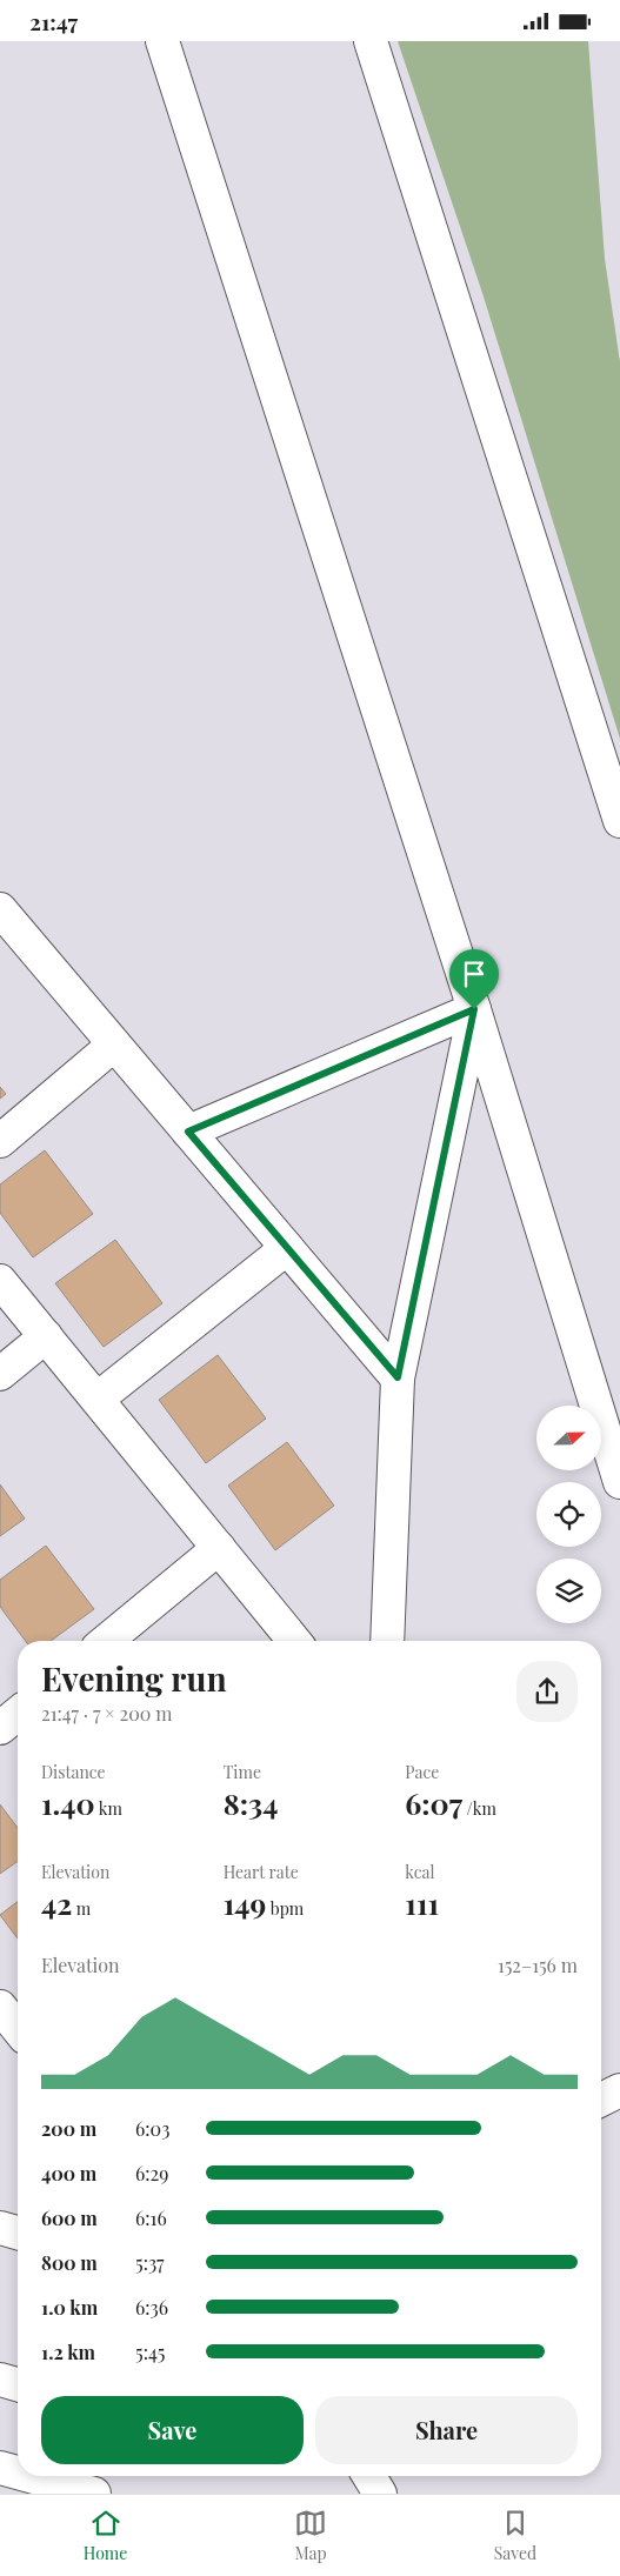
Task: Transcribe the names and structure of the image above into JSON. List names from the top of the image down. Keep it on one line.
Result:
{"north":"right","page":{"status":"21:47","heading":["Evening run","21:47 · 7 × 200 m"],"stats":[["Distance","1.40 km"],["Time","8:34"],["Pace","6:07 /km"],["Elevation","42 m"],["Heart rate","149 bpm"],["kcal","111"]],"chart":["Elevation","152–156 m"],"list":[{"name":"200 m","note":"6:03"},{"name":"400 m","note":"6:29"},{"name":"600 m","note":"6:16"},{"name":"800 m","note":"5:37"},{"name":"1.0 km","note":"6:36"},{"name":"1.2 km","note":"5:45"}],"buttons":["Save","Share"],"tabs":["Home","Map","Saved"]}}
